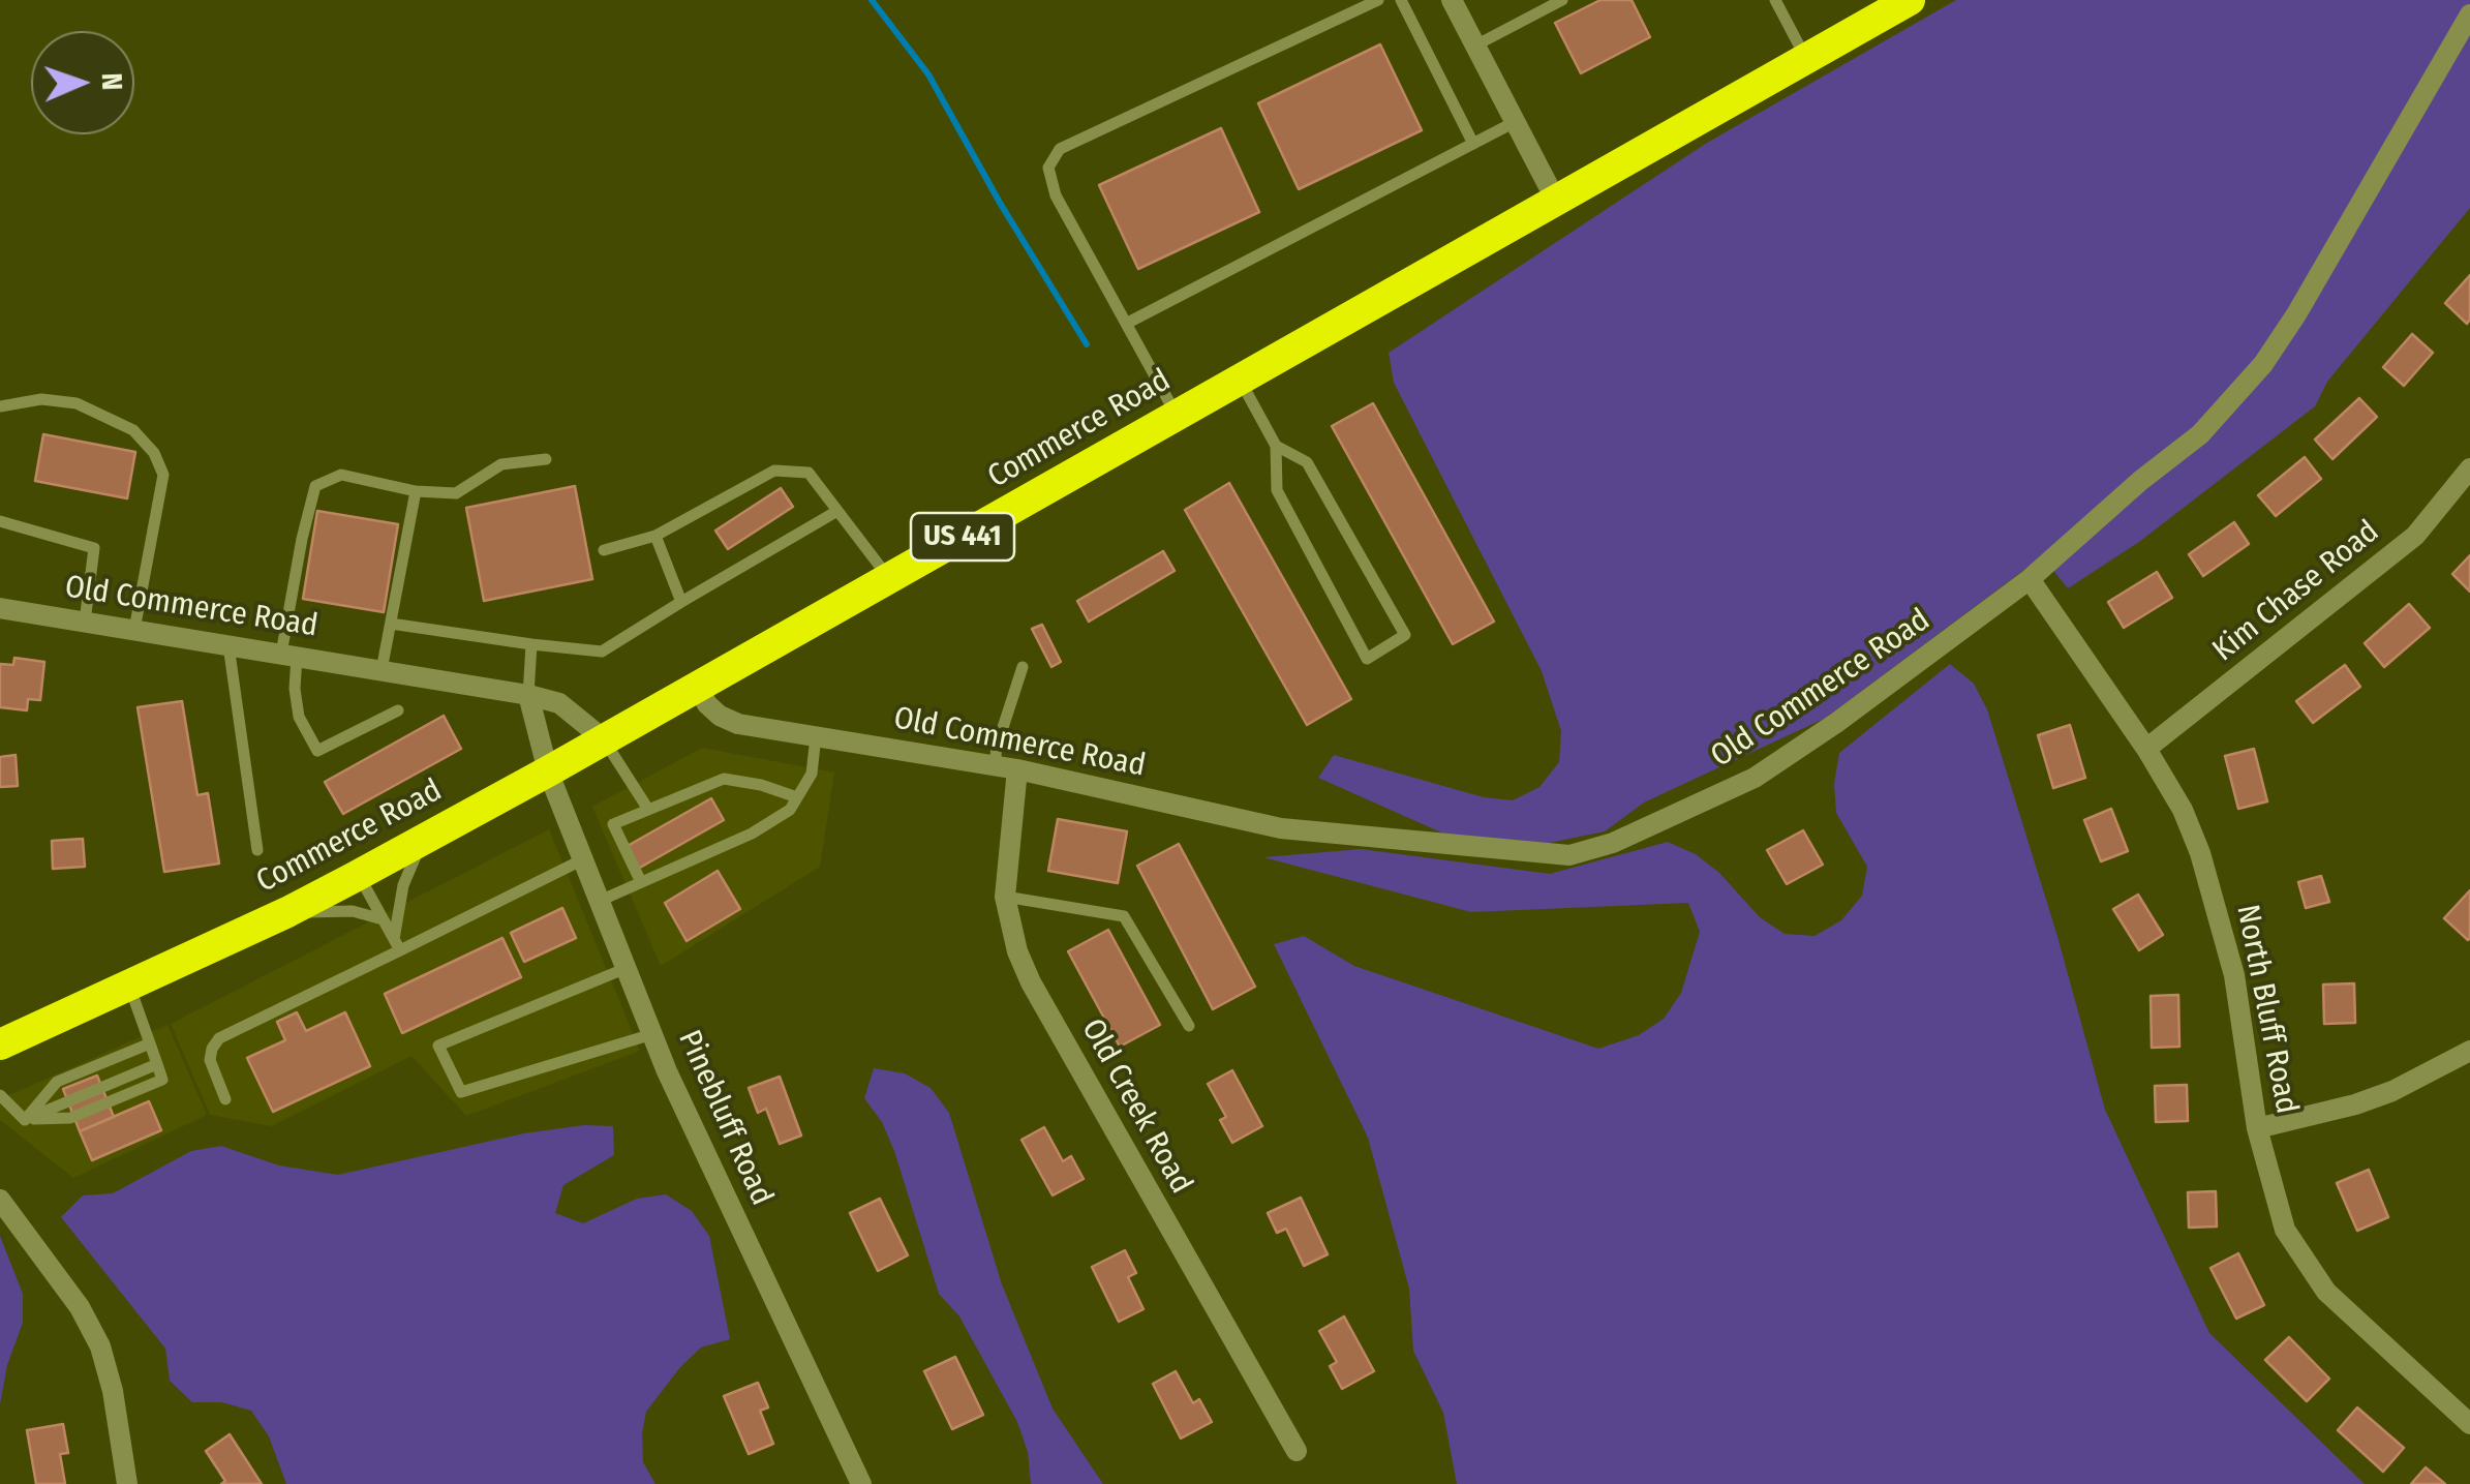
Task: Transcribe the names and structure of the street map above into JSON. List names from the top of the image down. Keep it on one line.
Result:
{"streets":{"highway":["Commerce Road","US 441"],"street":["Kim Chase Road","Old Commerce Road","North Bluff Road","Old Creek Road","Pinebluff Road"]},"crossings":[["Commerce Road","Old Commerce Road"],["Commerce Road","Pinebluff Road"],["Kim Chase Road","North Bluff Road"],["Old Commerce Road","North Bluff Road"],["Old Commerce Road","Old Creek Road"],["Old Commerce Road","Pinebluff Road"]],"north":"right"}
